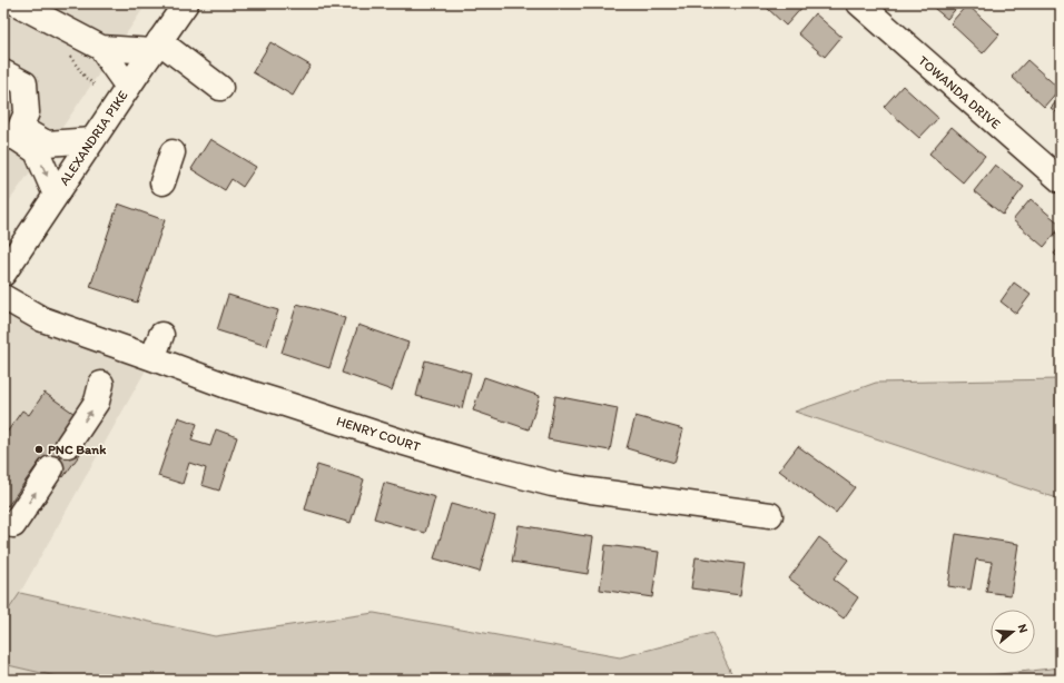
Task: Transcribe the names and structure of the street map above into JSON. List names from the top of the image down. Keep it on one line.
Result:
{"streets":{"main road":["TOWANDA DRIVE","ALEXANDRIA PIKE","HENRY COURT"]},"places":["PNC Bank"],"north":"right"}
